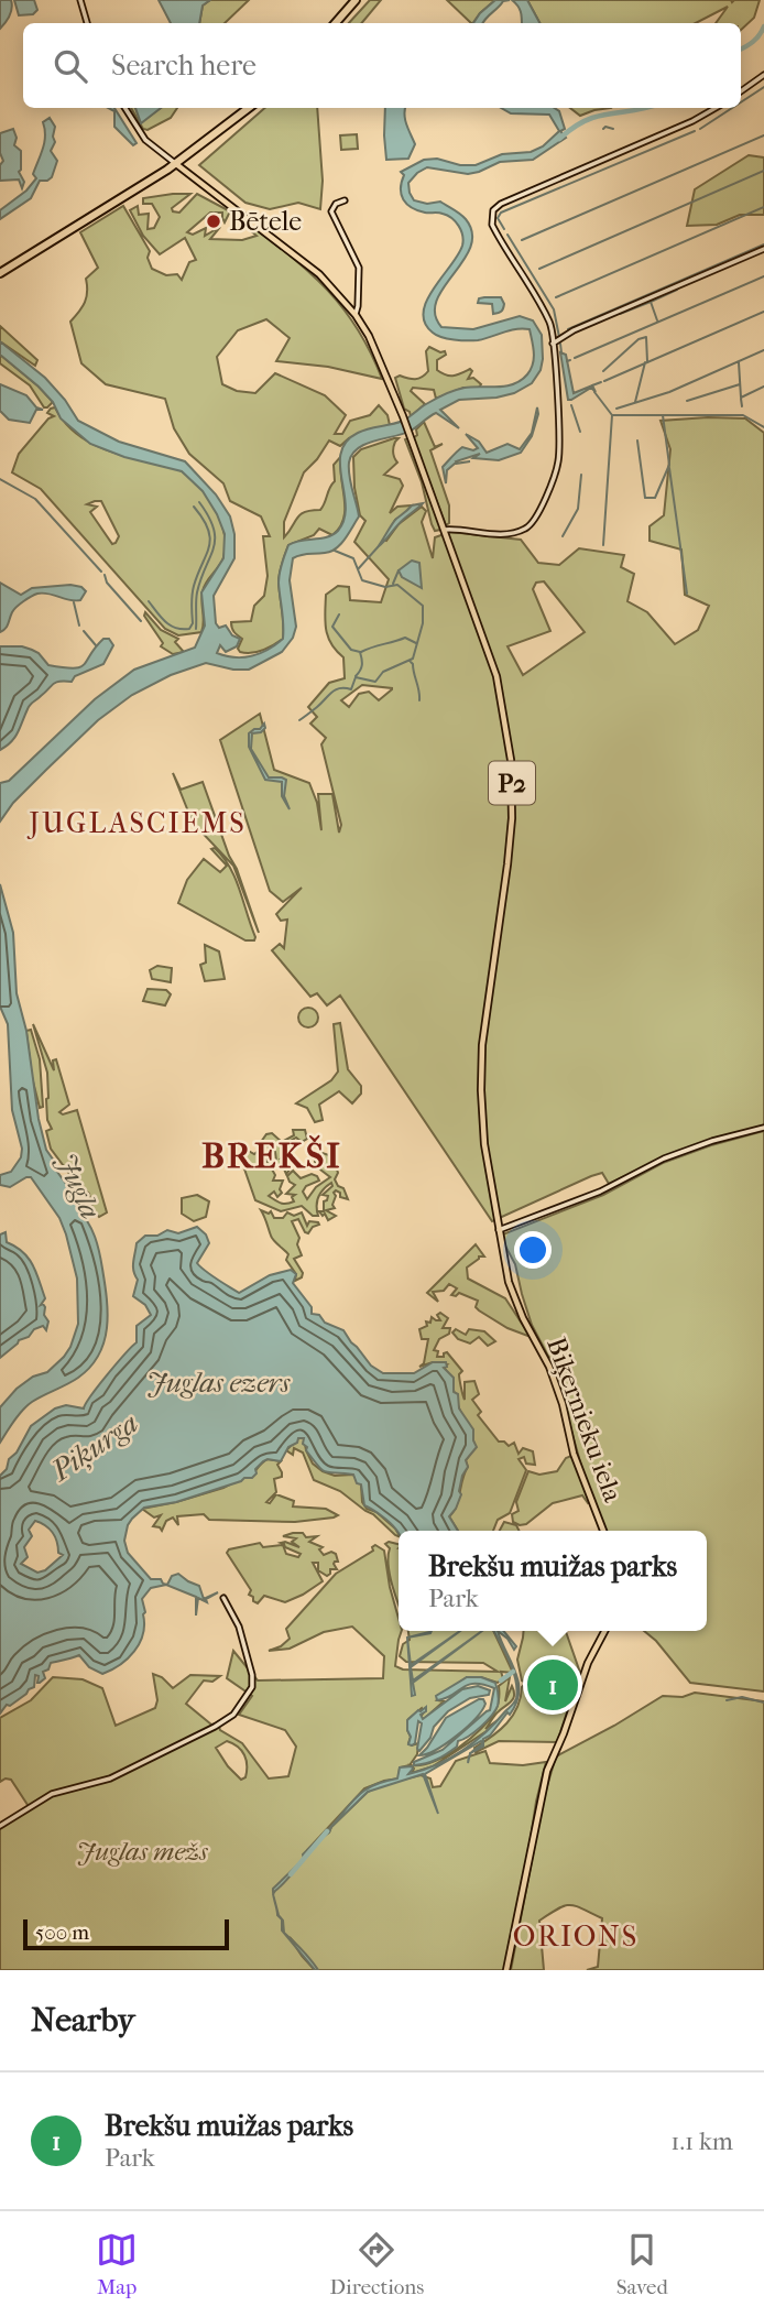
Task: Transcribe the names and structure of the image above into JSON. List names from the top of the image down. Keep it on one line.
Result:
{"streets":{"main road":["P2","Biķernieku iela"]},"crossings":[["P2","Biķernieku iela"]],"districts":["JUGLASCIEMS","BREKŠI","ORIONS"],"water":["Jugla","Juglas ezers","Piķurga"],"parks":["Juglas mežs"],"places":["Bētele"],"scale_bar":"500 m","page":{"search":"Search here","popup":["Brekšu muižas parks","Park"],"pins":"1","scale":"500 m","heading":"Nearby","list":[{"mark":"1","name":"Brekšu muižas parks","note":"Park","value":"1.1 km"}],"nav":["Map","Directions","Saved"]}}
